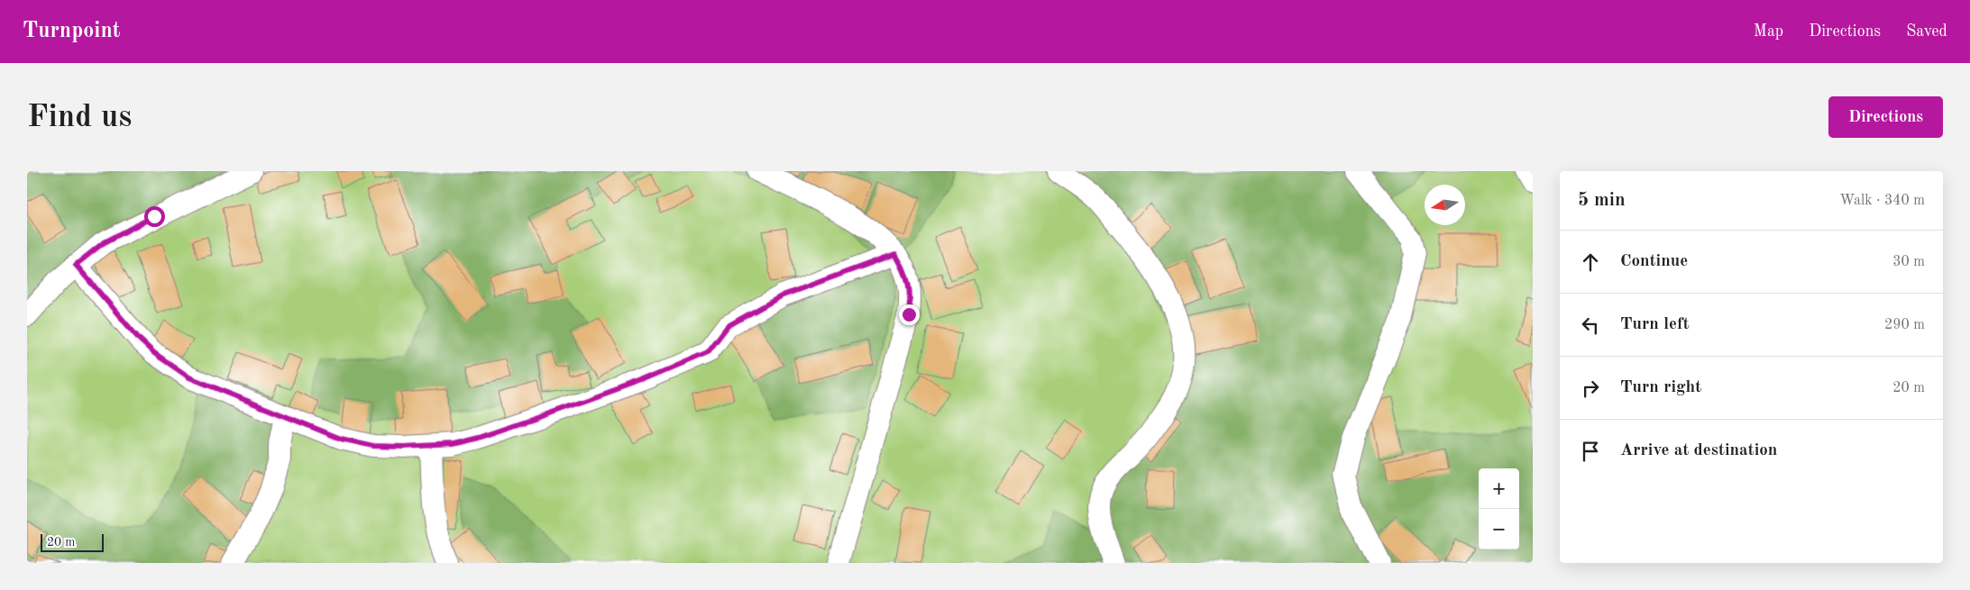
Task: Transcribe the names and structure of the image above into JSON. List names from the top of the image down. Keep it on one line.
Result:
{"scale_bar":"20 m","north":"left","page":{"header":"Turnpoint","nav":["Map","Directions","Saved"],"buttons":"Directions","title":"Find us","heading":["5 min","Walk · 340 m"],"list":[["Continue","30 m"],["Turn left","290 m"],["Turn right","20 m"],"Arrive at destination"],"map_buttons":["+","−"],"scale":"20 m"}}
